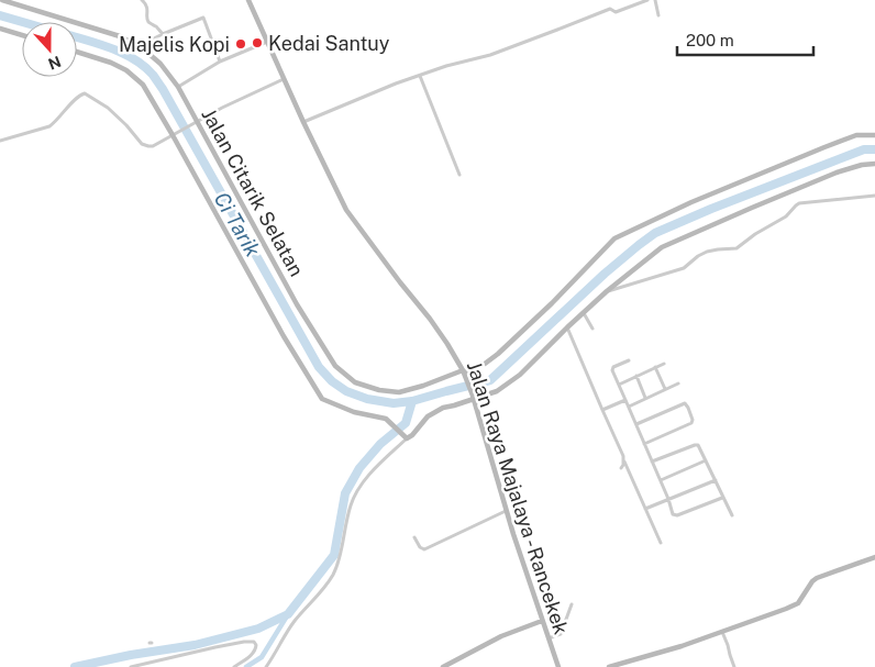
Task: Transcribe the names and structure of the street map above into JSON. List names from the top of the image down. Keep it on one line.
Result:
{"streets":{"street":["Jalan Citarik Selatan","Jalan Raya Majalaya - Rancekek"]},"crossings":[["Jalan Citarik Selatan","Jalan Raya Majalaya - Rancekek"]],"water":["Ci Tarik"],"places":["Kedai Santuy","Majelis Kopi"],"scale_bar":"200 m","north":"bottom"}
